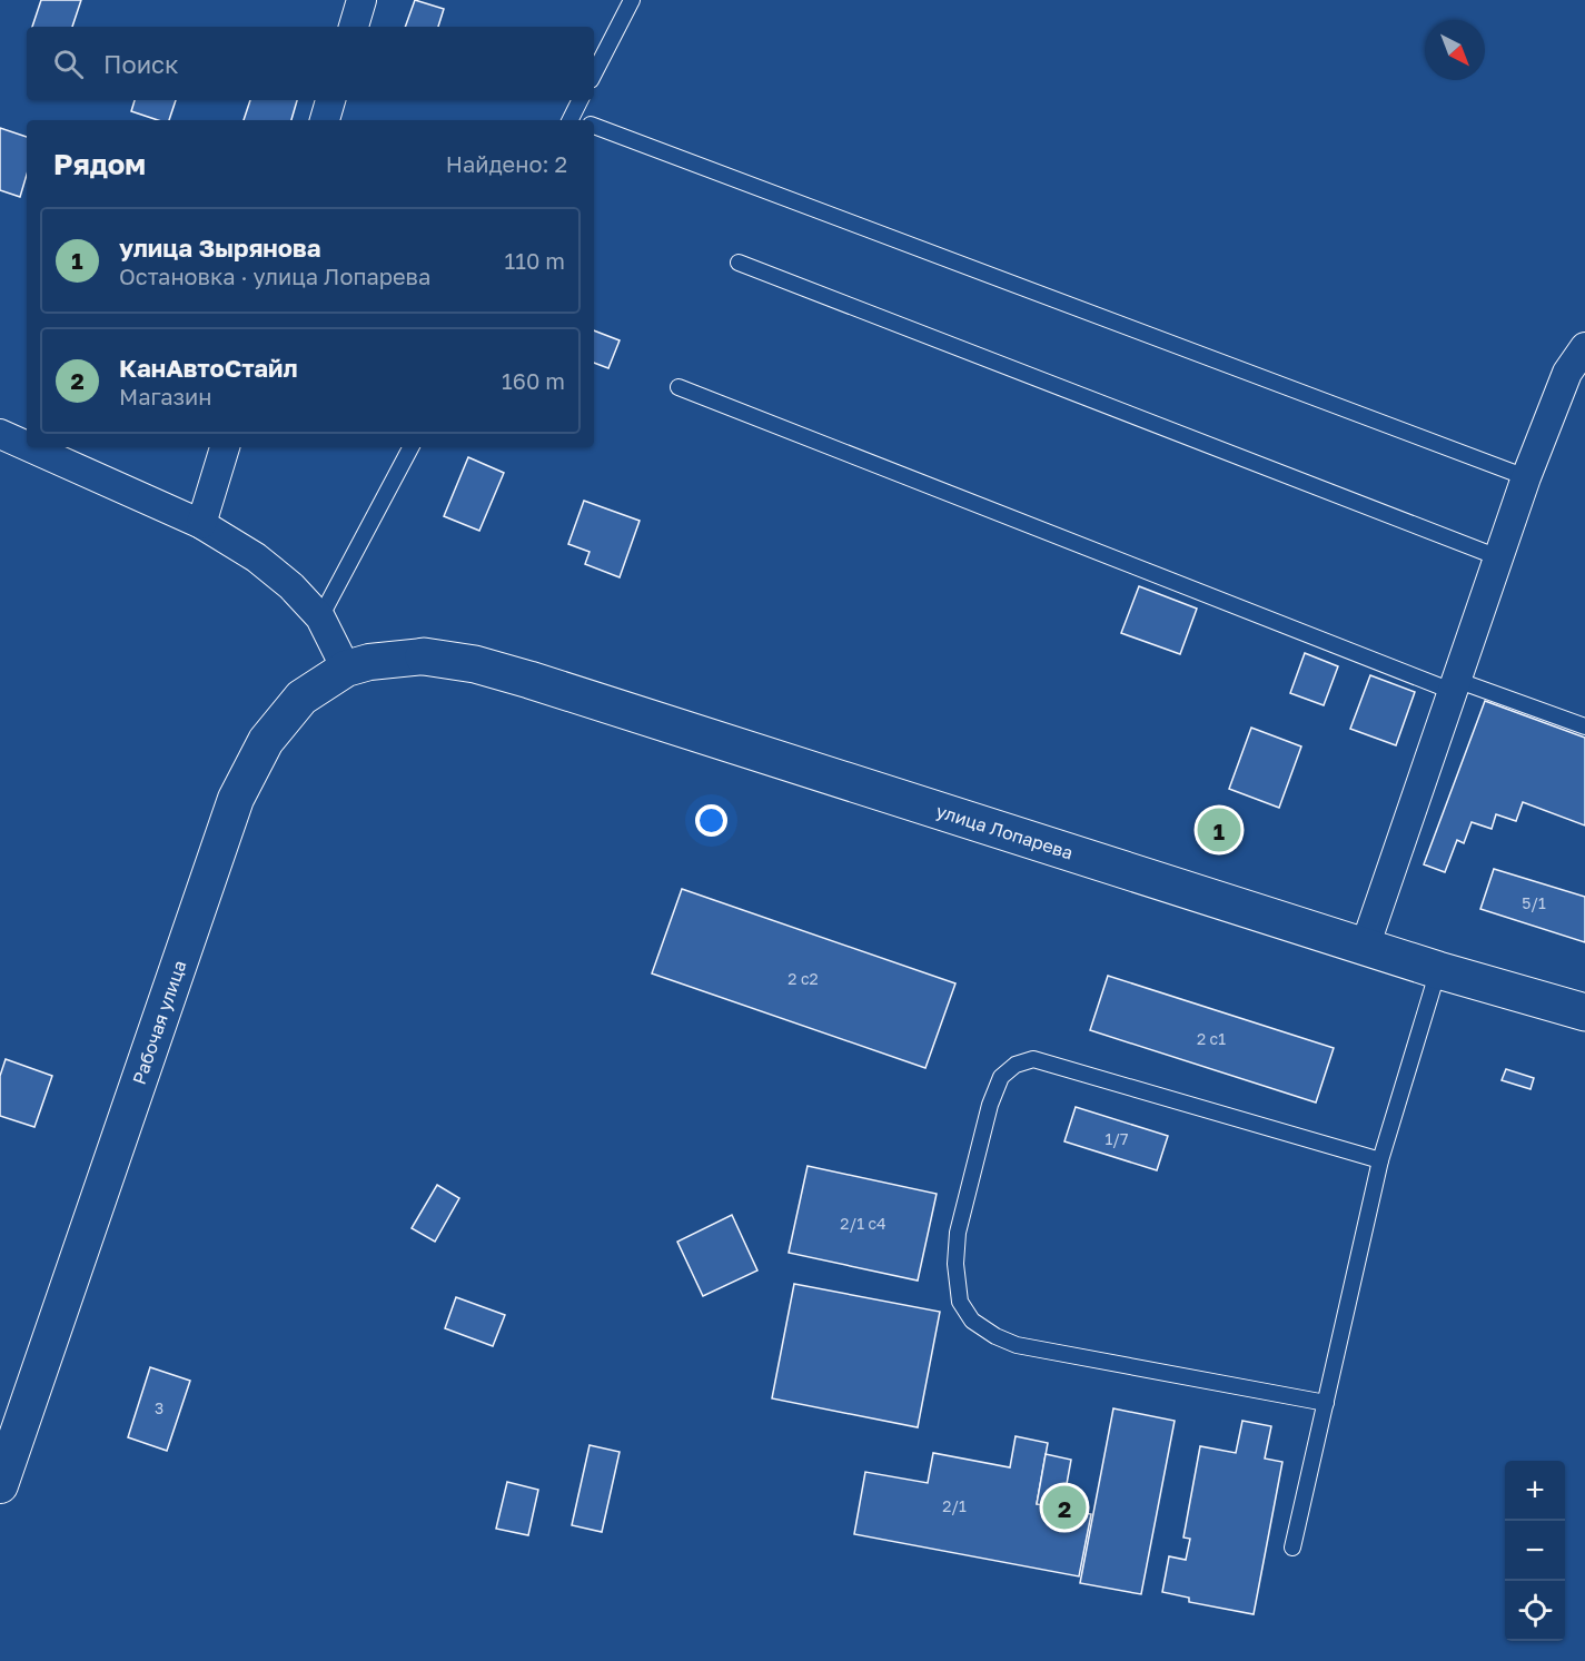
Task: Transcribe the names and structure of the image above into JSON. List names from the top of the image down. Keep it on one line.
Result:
{"streets":{"main road":["улица Лопарева"],"street":["Рабочая улица"]},"crossings":[["улица Лопарева","Рабочая улица"]],"house_numbers":["5/1","2 с2","2 с1","1/7","2/1 с4","3","2/1"],"north":"bottom right","page":{"search":"Поиск","heading":["Рядом","Найдено: 2"],"list":[{"mark":"1","name":"улица Зырянова","note":"Остановка · улица Лопарева","value":"110 m"},{"mark":"2","name":"КанАвтоСтайл","note":"Магазин","value":"160 m"}],"pins":["1","2"],"map_buttons":["+","−"]}}
